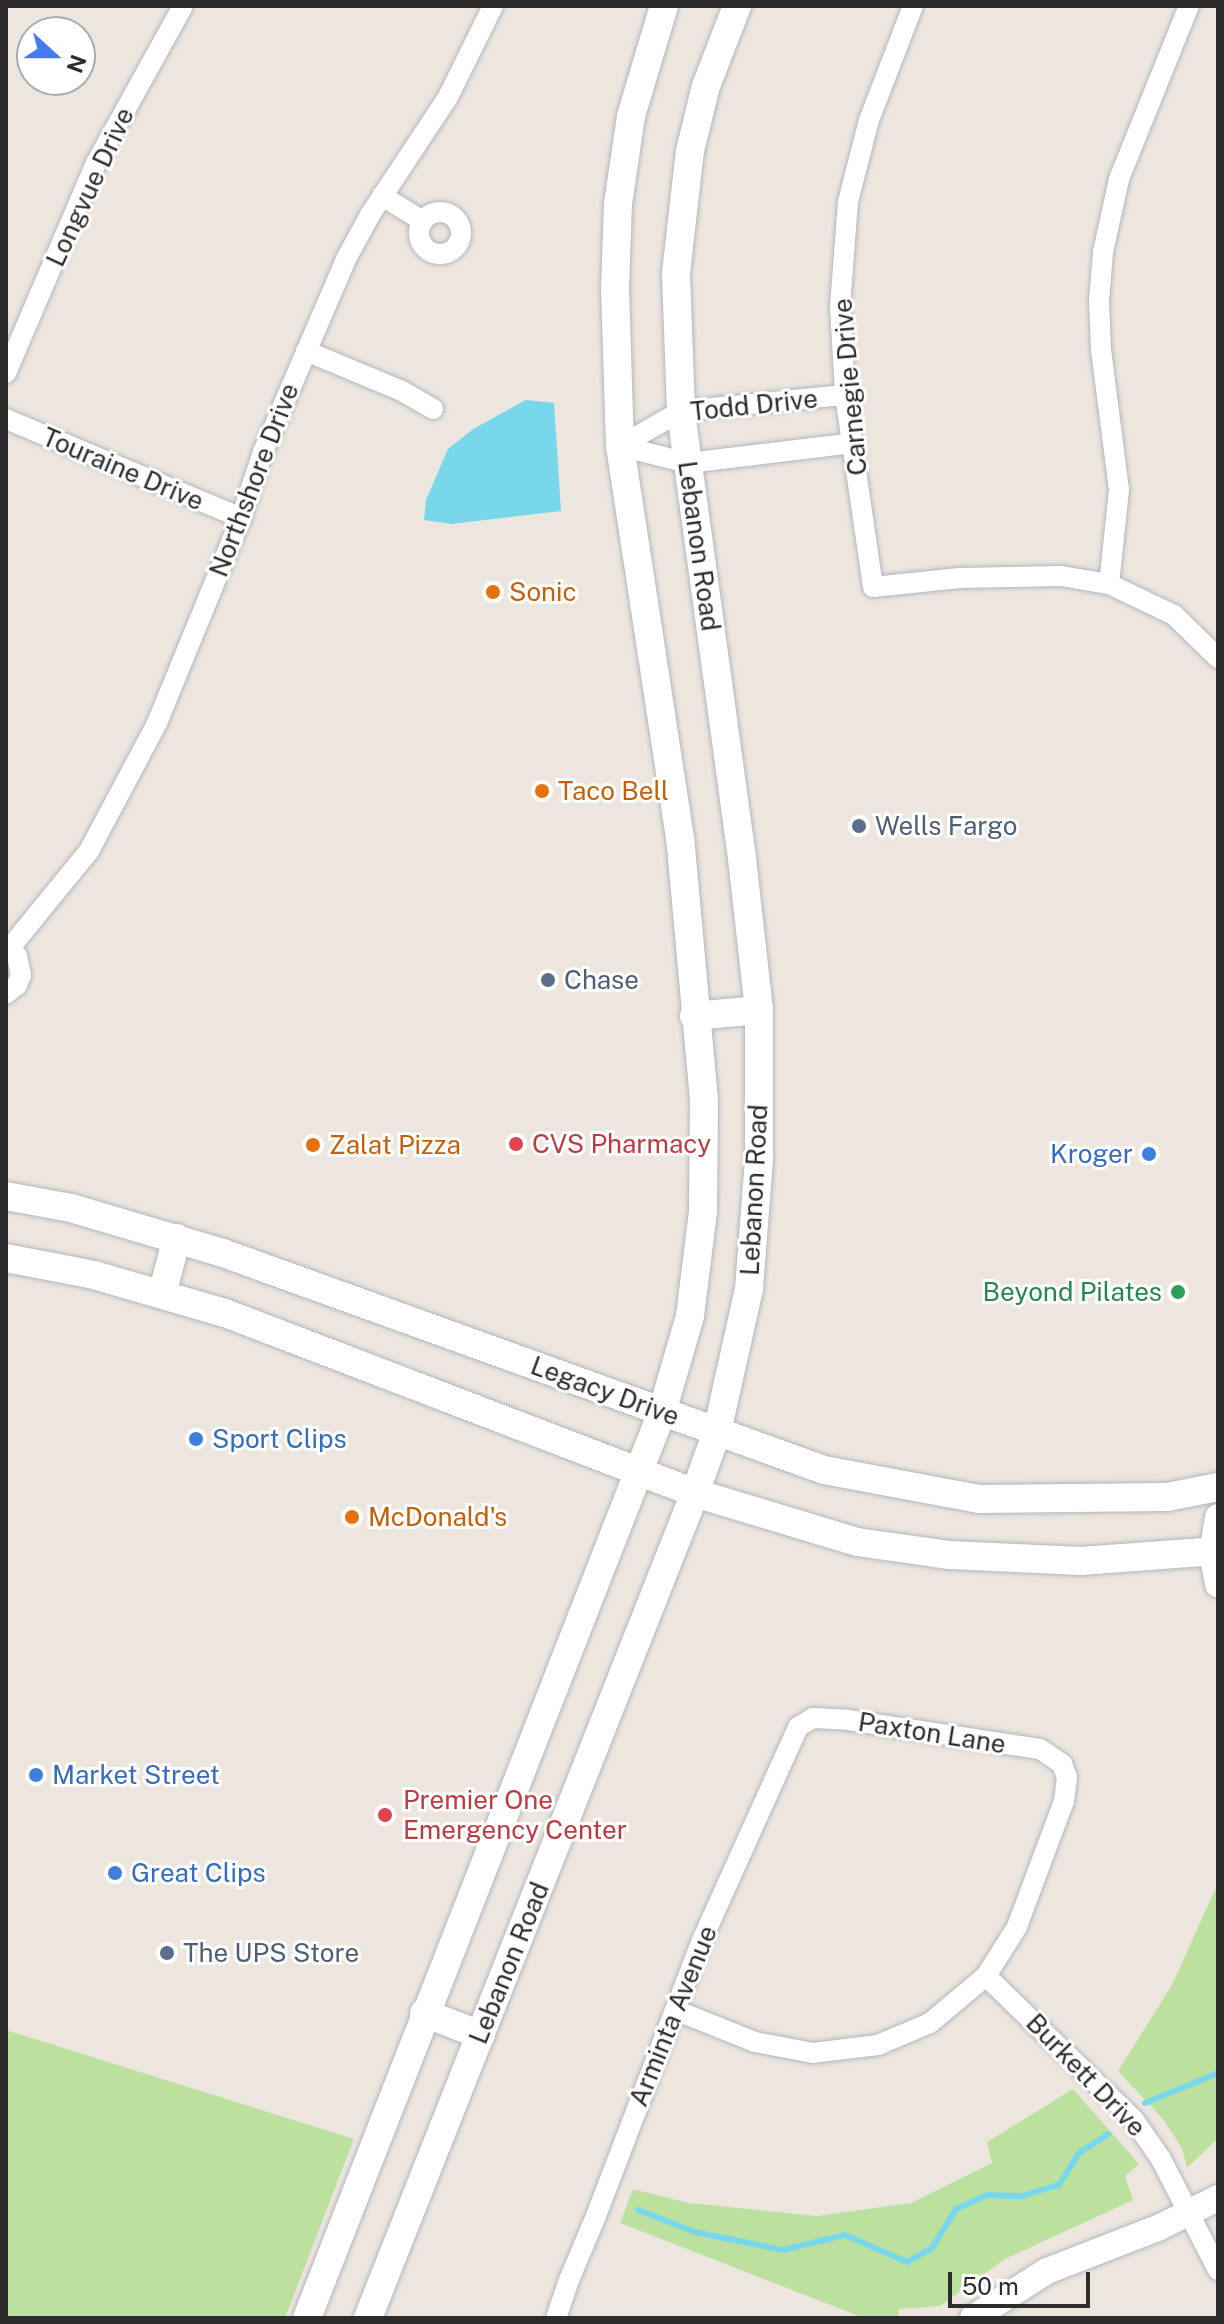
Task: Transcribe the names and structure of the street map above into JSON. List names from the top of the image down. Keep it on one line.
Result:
{"streets":{"main road":["Lebanon Road","Legacy Drive"],"street":["Longvue Drive","Carnegie Drive","Todd Drive","Touraine Drive","Northshore Drive","Paxton Lane","Arminta Avenue","Burkett Drive"]},"crossings":[["Carnegie Drive","Todd Drive"],["Todd Drive","Lebanon Road"],["Touraine Drive","Northshore Drive"],["Lebanon Road","Legacy Drive"],["Paxton Lane","Arminta Avenue"],["Paxton Lane","Burkett Drive"]],"places":["Sonic","Taco Bell","Wells Fargo","Chase","CVS Pharmacy","Zalat Pizza","Kroger","Beyond Pilates","Sport Clips","McDonald's","Market Street","Premier One Emergency Center","Great Clips","The UPS Store"],"scale_bar":"50 m","north":"right"}
